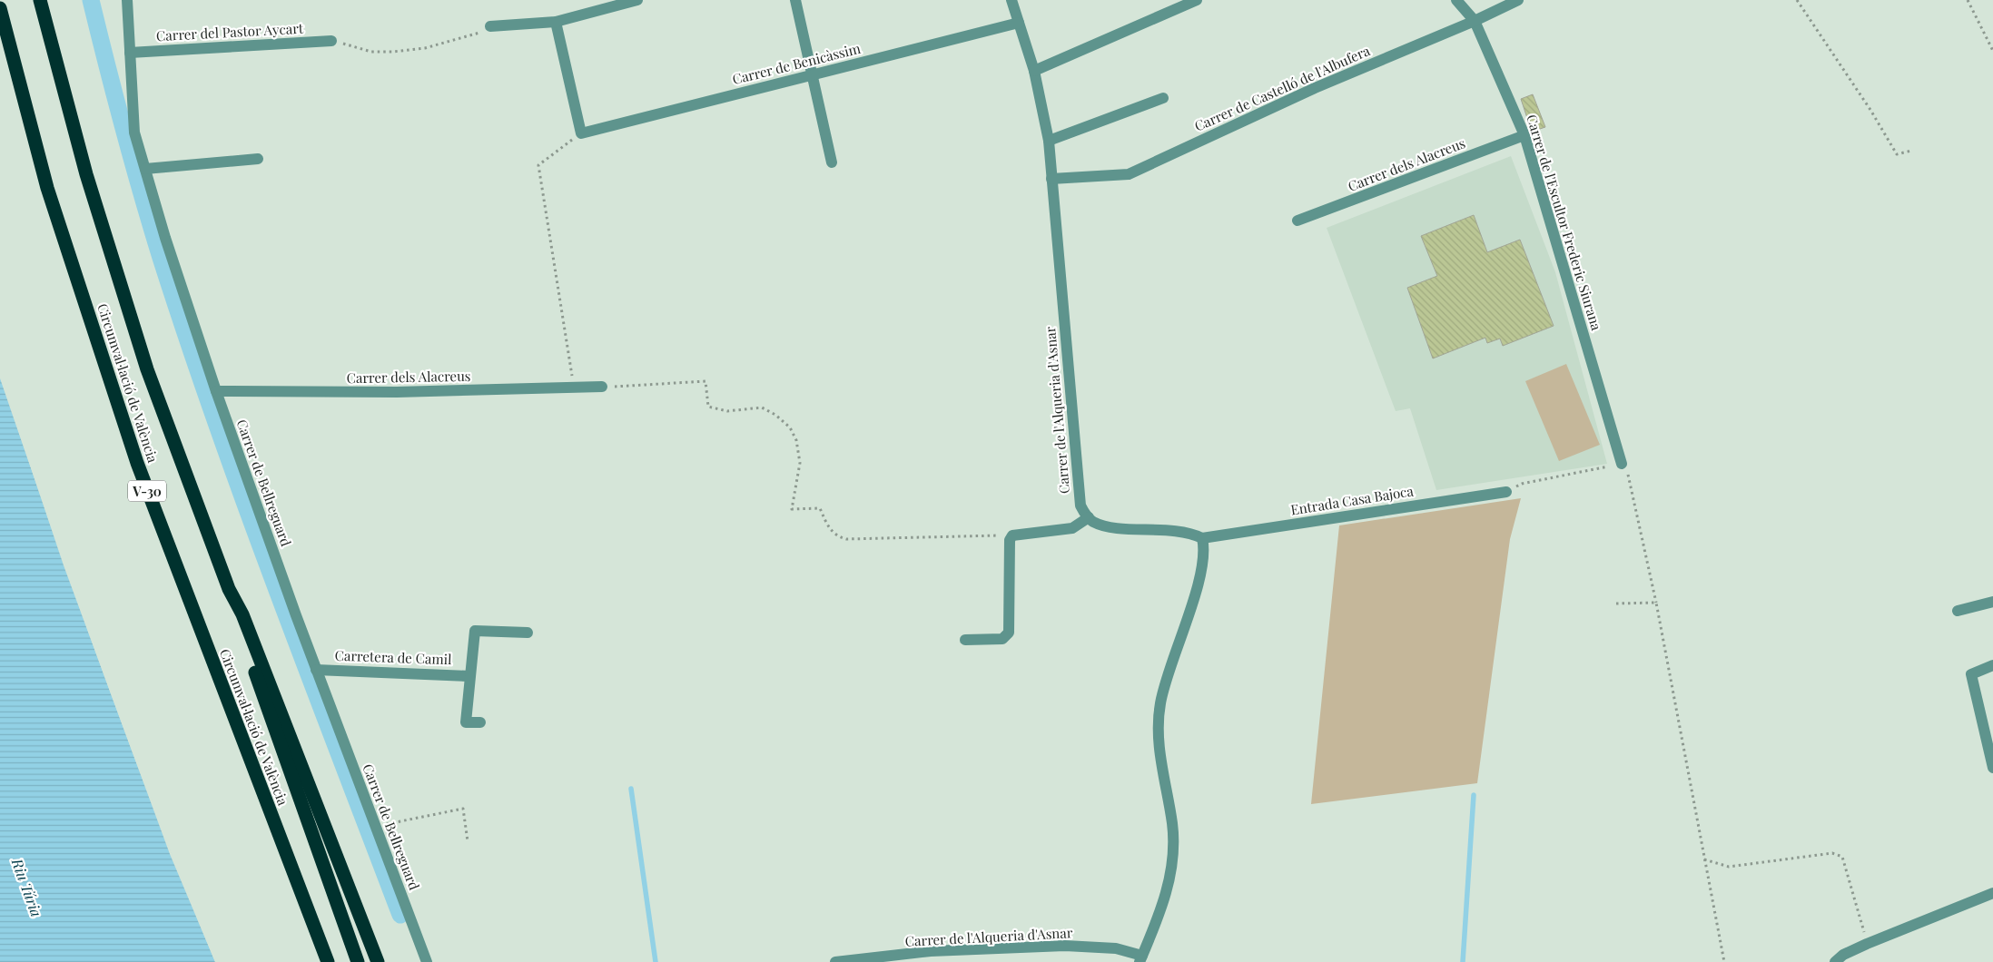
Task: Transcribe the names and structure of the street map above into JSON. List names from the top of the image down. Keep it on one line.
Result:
{"streets":{"highway":["Circumval·lació de València","V-30"],"street":["Carrer del Pastor Aycart","Carrer de Benicàssim","Carrer de Castelló de l'Albufera","Carrer dels Alacreus","Carrer de l'Escultor Frederic Siurana","Carrer de l'Alqueria d'Asnar","Carrer de Bellreguard","Entrada Casa Bajoca","Carretera de Camil"]},"crossings":[["Carrer del Pastor Aycart","Carrer de Bellreguard"],["Carrer de Benicàssim","Carrer de l'Alqueria d'Asnar"],["Carrer de Castelló de l'Albufera","Carrer de l'Escultor Frederic Siurana"],["Carrer de Castelló de l'Albufera","Carrer de l'Alqueria d'Asnar"],["Carrer dels Alacreus","Carrer de l'Escultor Frederic Siurana"],["Carrer dels Alacreus","Carrer de Bellreguard"],["Carrer de l'Alqueria d'Asnar","Entrada Casa Bajoca"],["Carrer de Bellreguard","Carretera de Camil"]],"water":["Riu Túria"]}
